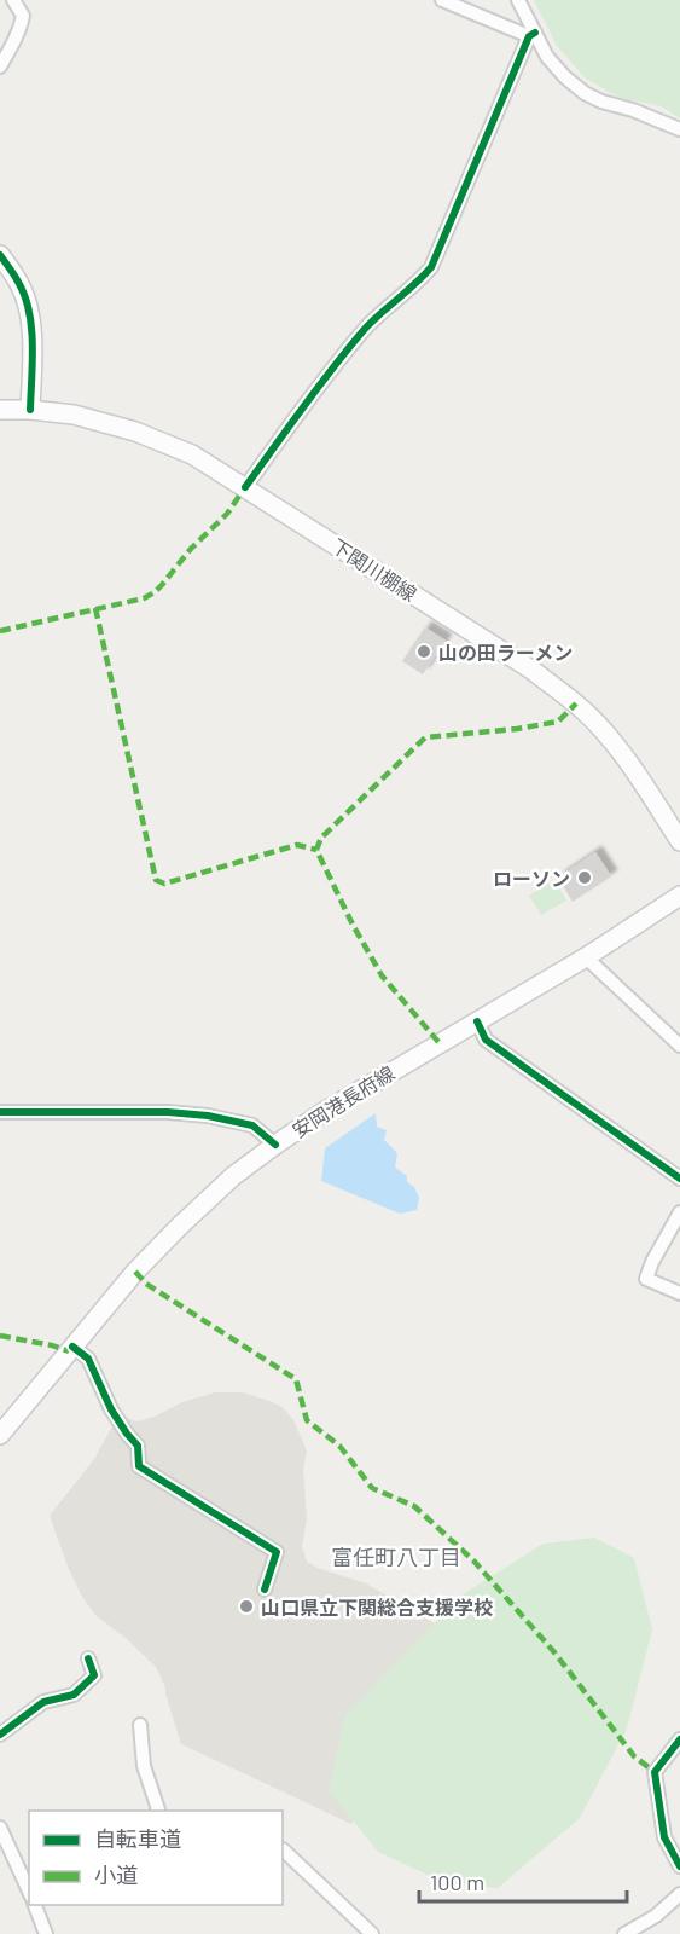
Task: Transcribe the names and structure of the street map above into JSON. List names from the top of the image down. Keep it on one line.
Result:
{"streets":{"main road":["下関川棚線","安岡港長府線"]},"districts":["富任町八丁目"],"places":["山の田ラーメン","ローソン","山口県立下関総合支援学校"],"legend":["自転車道","小道"],"scale_bar":"100 m"}
